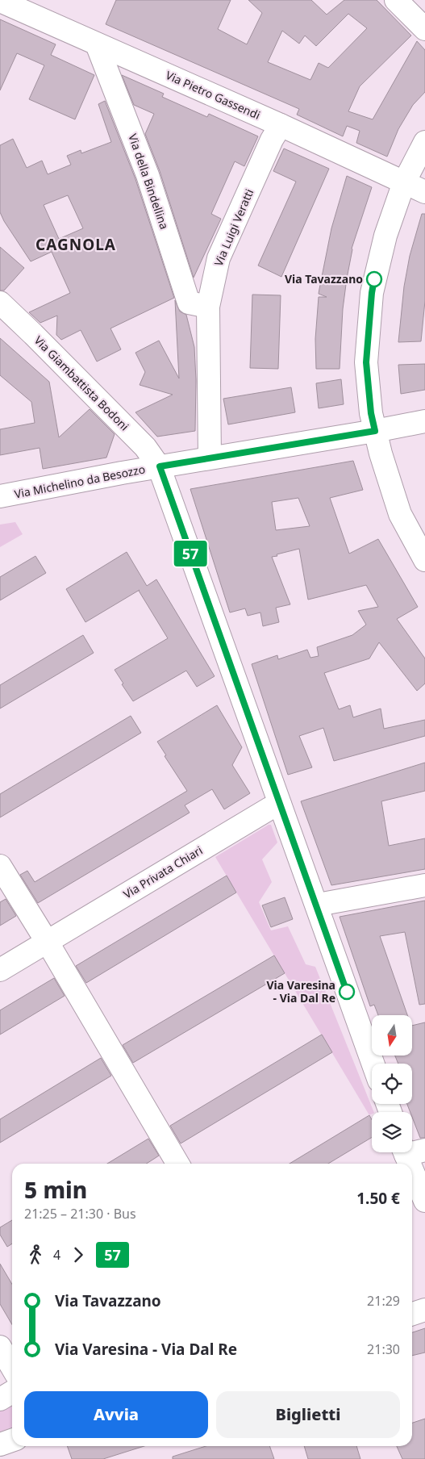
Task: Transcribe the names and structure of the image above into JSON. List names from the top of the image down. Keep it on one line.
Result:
{"streets":{"street":["Via Pietro Gassendi","Via della Bindellina","Via Luigi Veratti","Via Giambattista Bodoni","Via Michelino da Besozzo","Via Privata Chiari"]},"crossings":[["Via Pietro Gassendi","Via della Bindellina"],["Via Pietro Gassendi","Via Luigi Veratti"],["Via della Bindellina","Via Luigi Veratti"],["Via Luigi Veratti","Via Michelino da Besozzo"],["Via Giambattista Bodoni","Via Michelino da Besozzo"],["Via Giambattista Bodoni","Via Privata Chiari"]],"districts":["CAGNOLA"],"places":["Via Tavazzano","Via Varesina - Via Dal Re"],"lines":["bus line 57"],"north":"bottom","page":{"on_map":"57","heading":["5 min","21:25 – 21:30 · Bus","1.50 €"],"legs":["4","57"],"list":[{"name":"Via Tavazzano","value":"21:29"},{"name":"Via Varesina - Via Dal Re","value":"21:30"}],"buttons":["Avvia","Biglietti"]}}
